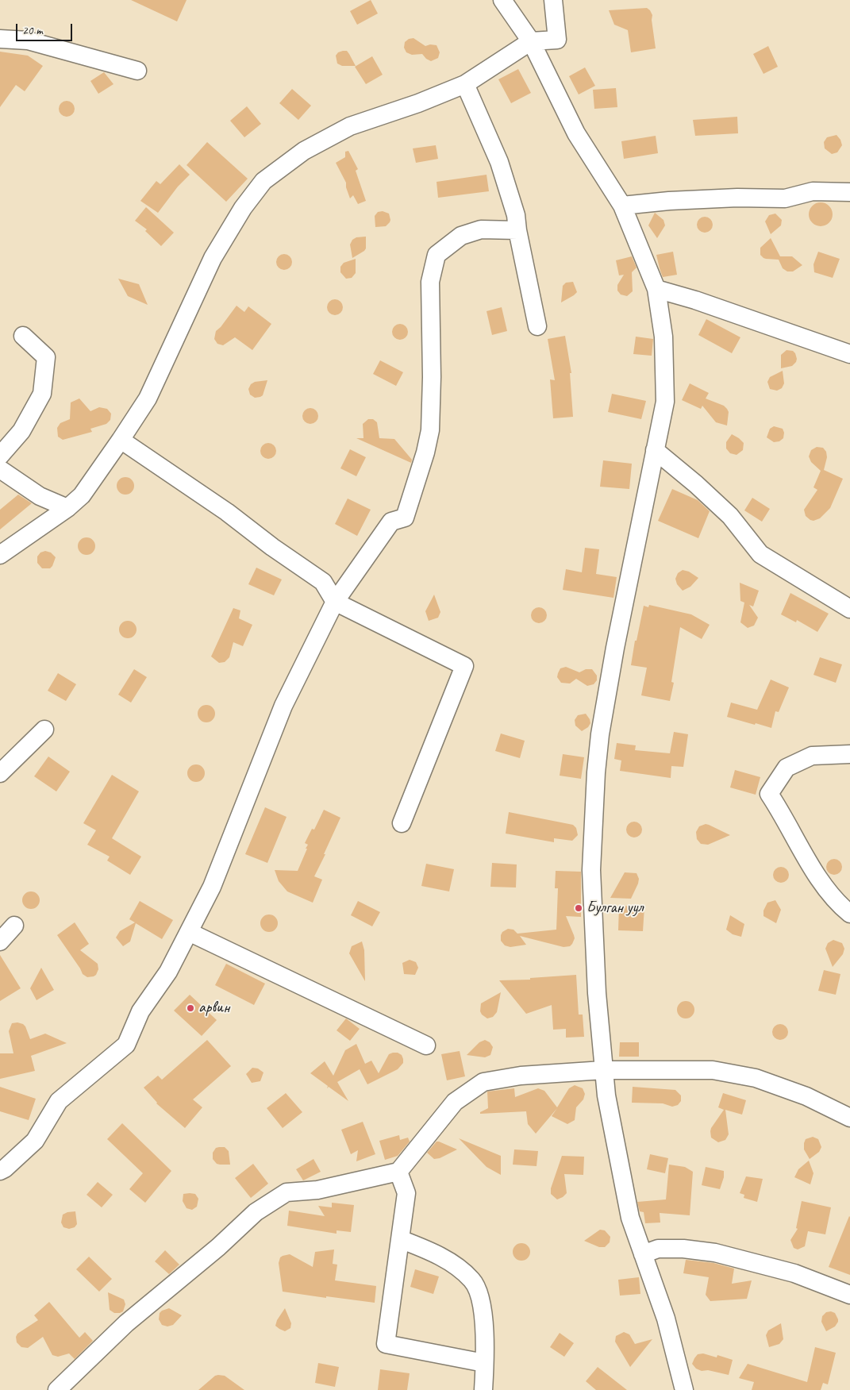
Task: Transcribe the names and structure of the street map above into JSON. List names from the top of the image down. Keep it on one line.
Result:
{"places":["Булган уул","арвин"],"scale_bar":"20 m"}
